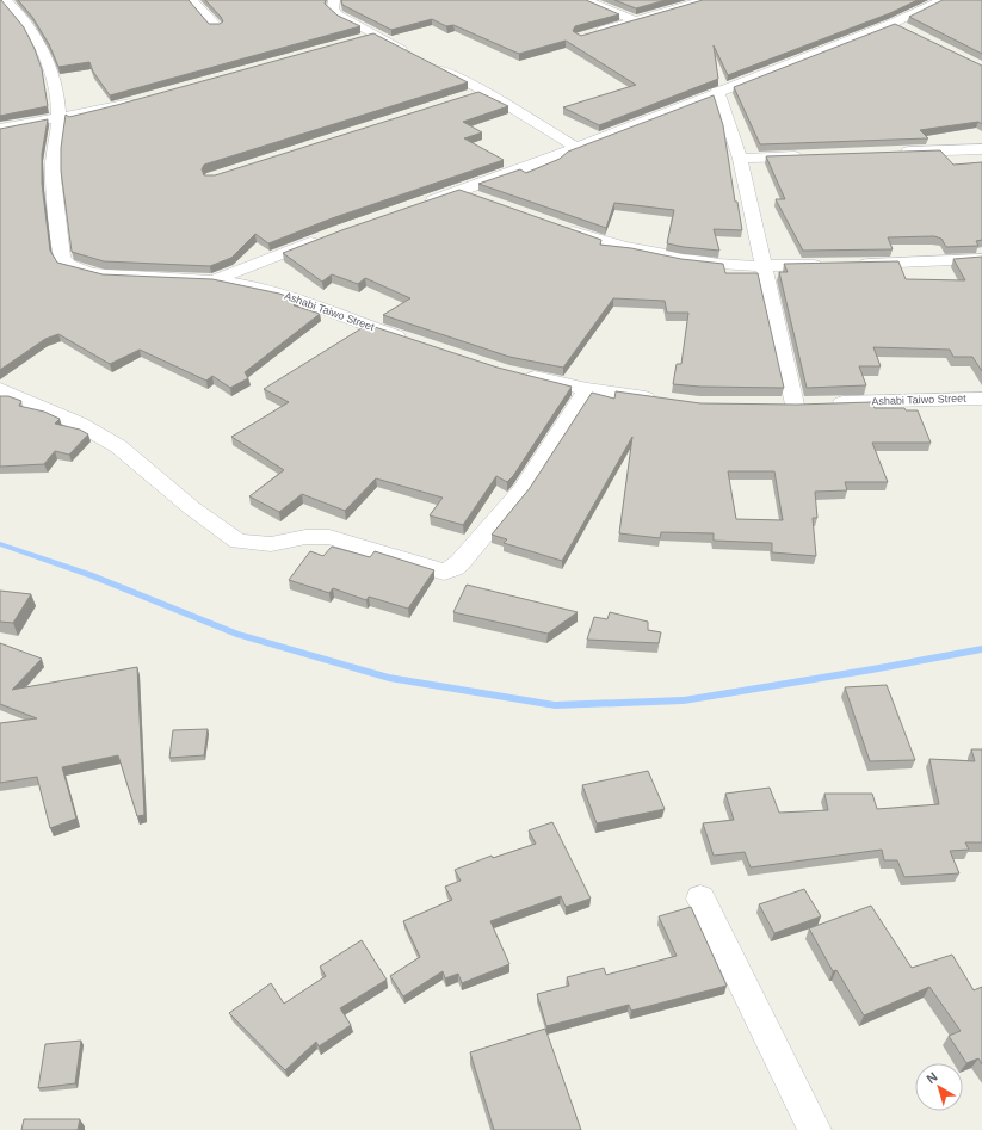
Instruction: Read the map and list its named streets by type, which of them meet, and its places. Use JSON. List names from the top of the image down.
{
  "streets": {
    "street": ["Ashabi Taiwo Street"]
  },
  "north": "top left"
}
